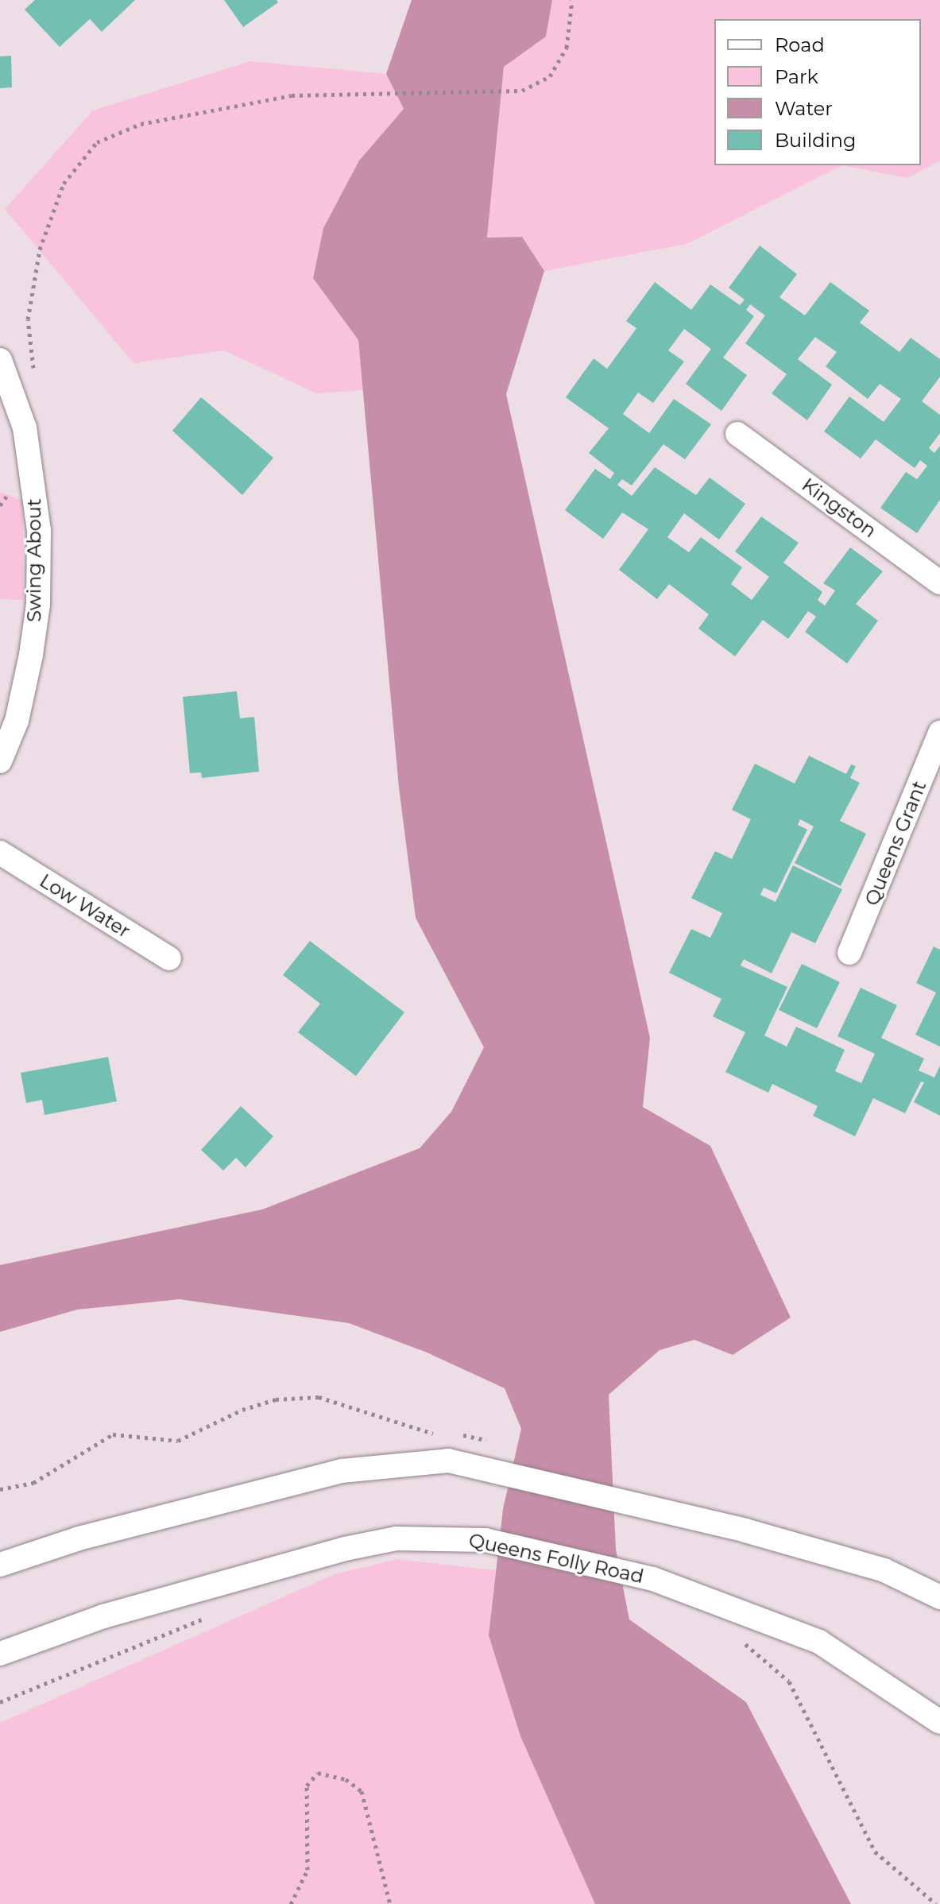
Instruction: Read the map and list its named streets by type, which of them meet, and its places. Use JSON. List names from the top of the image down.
{
  "streets": {
    "street": [
      "Kingston",
      "Swing About",
      "Queens Grant",
      "Low Water",
      "Queens Folly Road"
    ]
  },
  "legend": [
    "Road",
    "Park",
    "Water",
    "Building"
  ]
}
